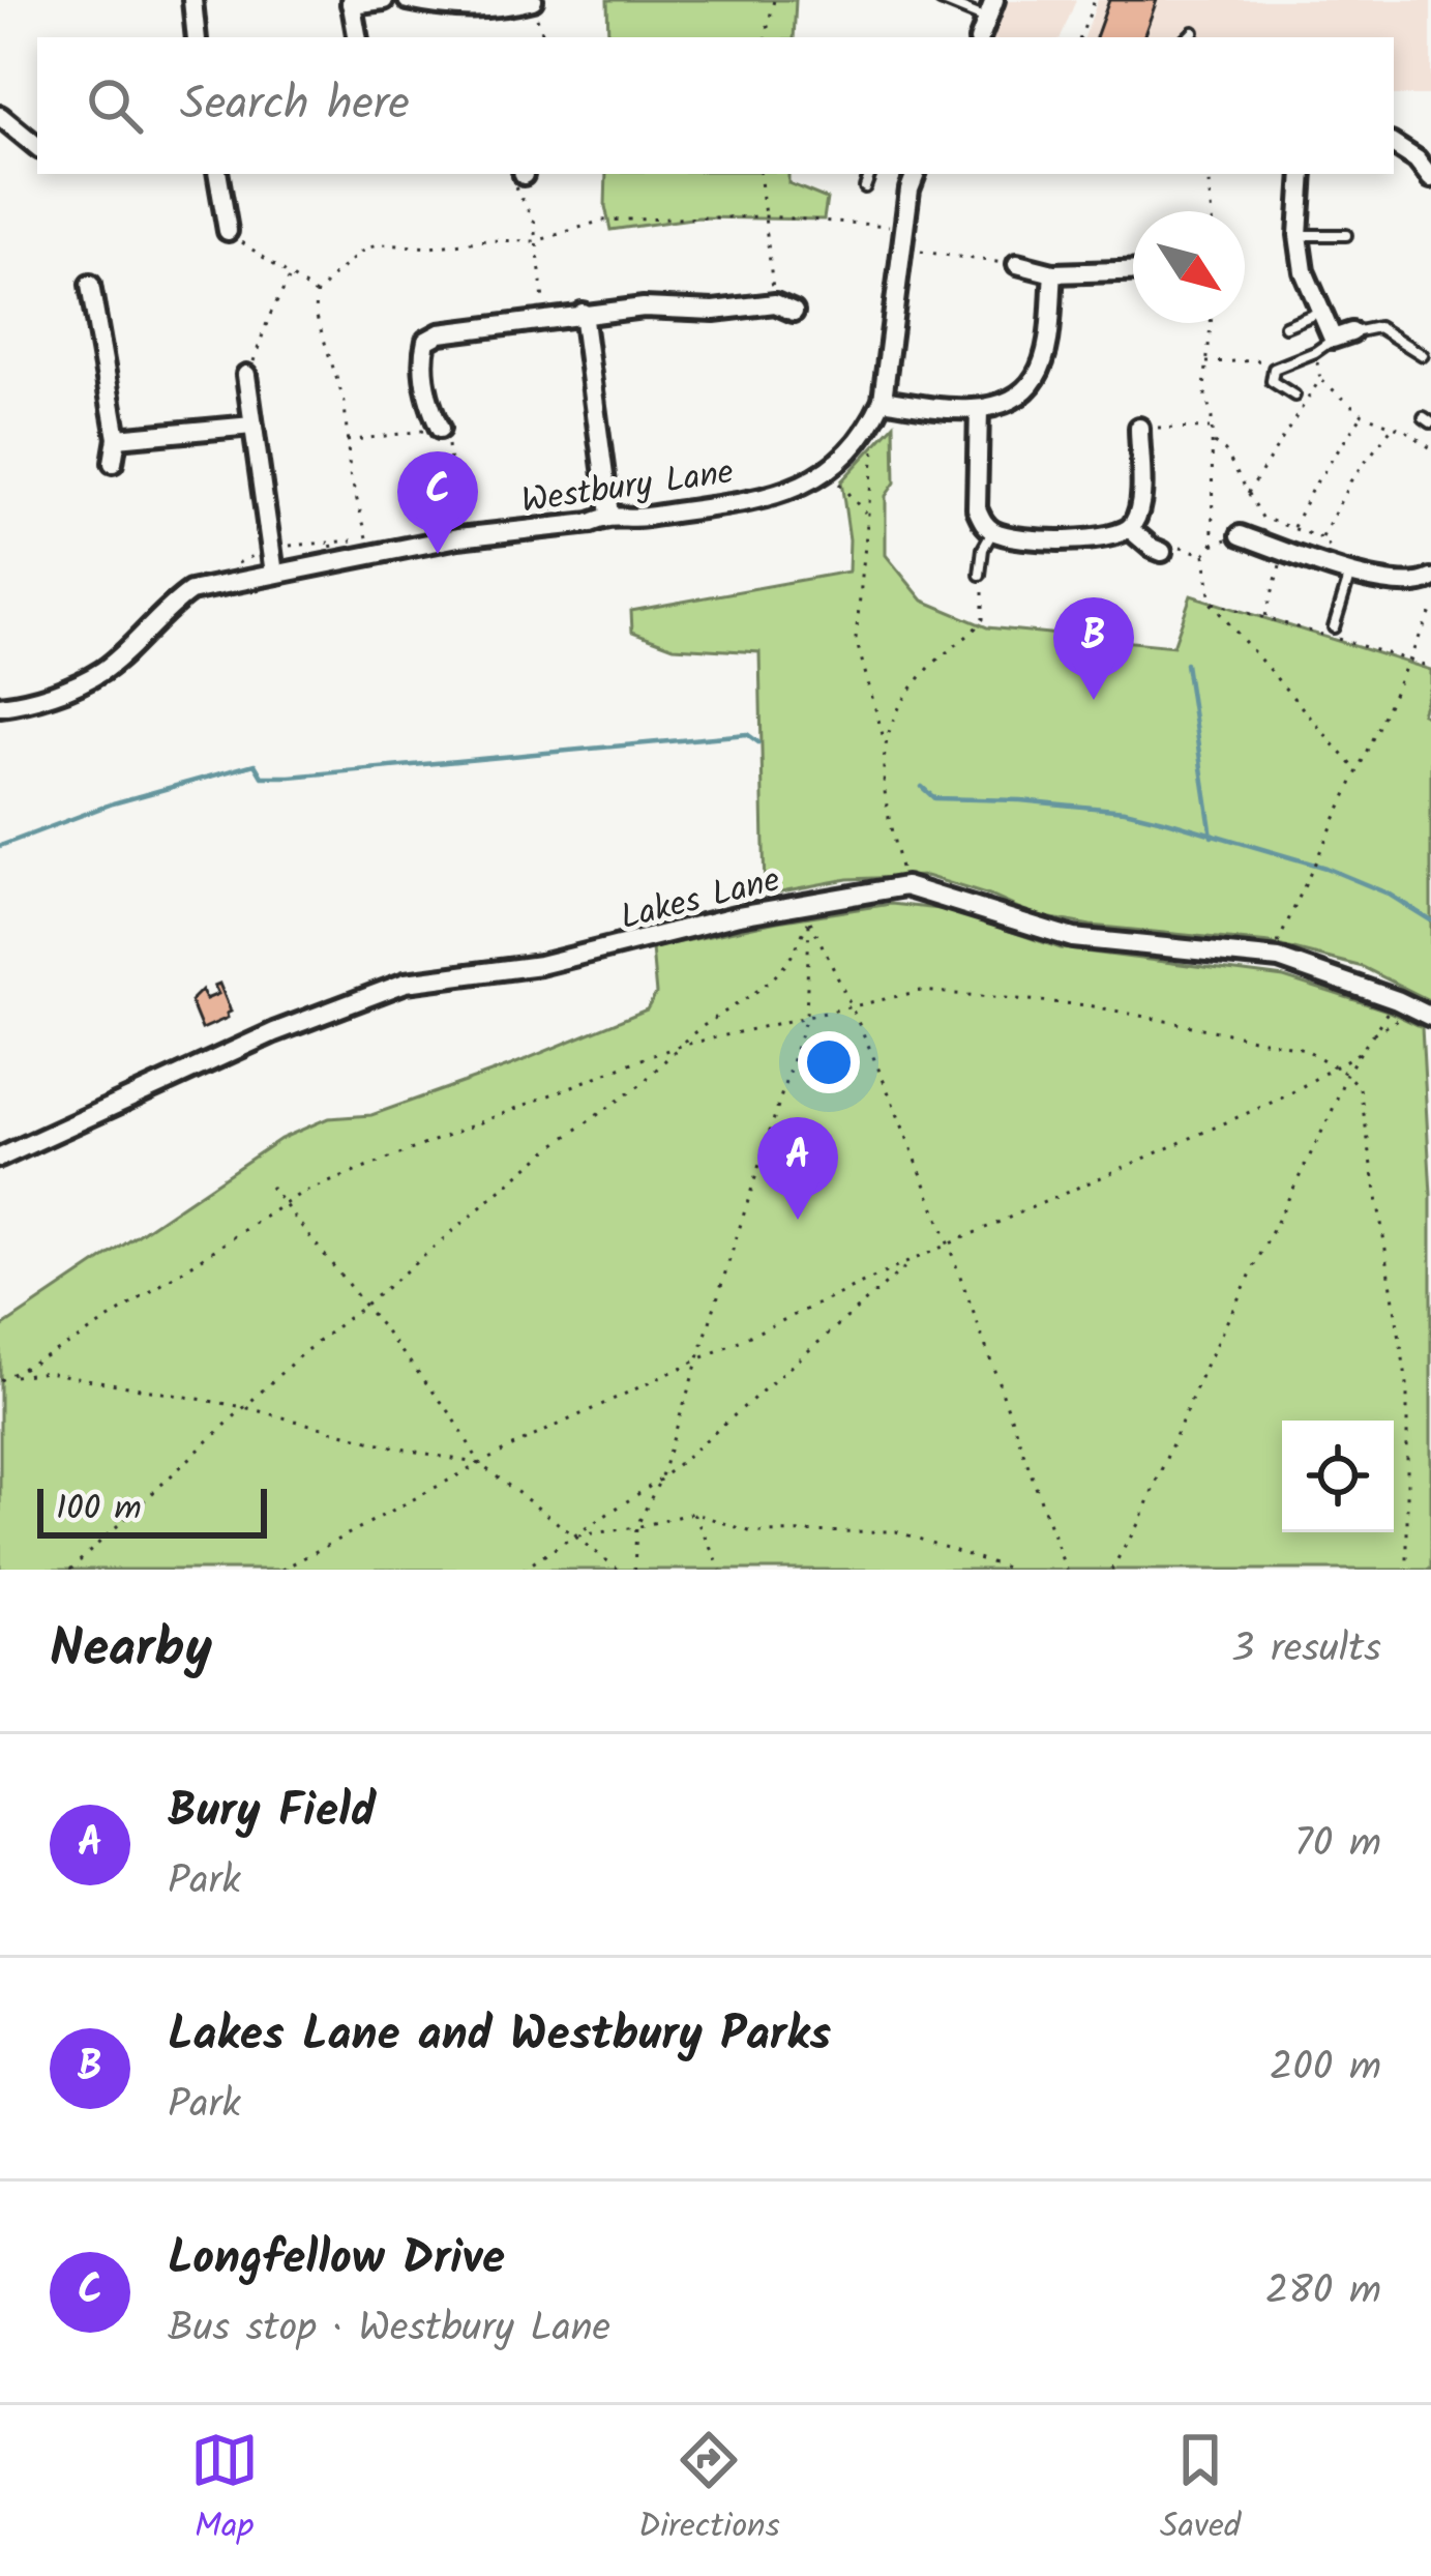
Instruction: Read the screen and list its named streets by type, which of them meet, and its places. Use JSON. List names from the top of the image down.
{
  "streets": {
    "street": ["Westbury Lane", "Lakes Lane"]
  },
  "scale_bar": "100 m",
  "north": "bottom right",
  "page": {
    "search": "Search here",
    "pins": ["C", "B", "A"],
    "scale": "100 m",
    "heading": ["Nearby", "3 results"],
    "list": [
      {
        "mark": "A",
        "name": "Bury Field",
        "note": "Park",
        "value": "70 m"
      },
      {
        "mark": "B",
        "name": "Lakes Lane and Westbury Parks",
        "note": "Park",
        "value": "200 m"
      },
      {
        "mark": "C",
        "name": "Longfellow Drive",
        "note": "Bus stop · Westbury Lane",
        "value": "280 m"
      }
    ],
    "nav": ["Map", "Directions", "Saved"]
  }
}
